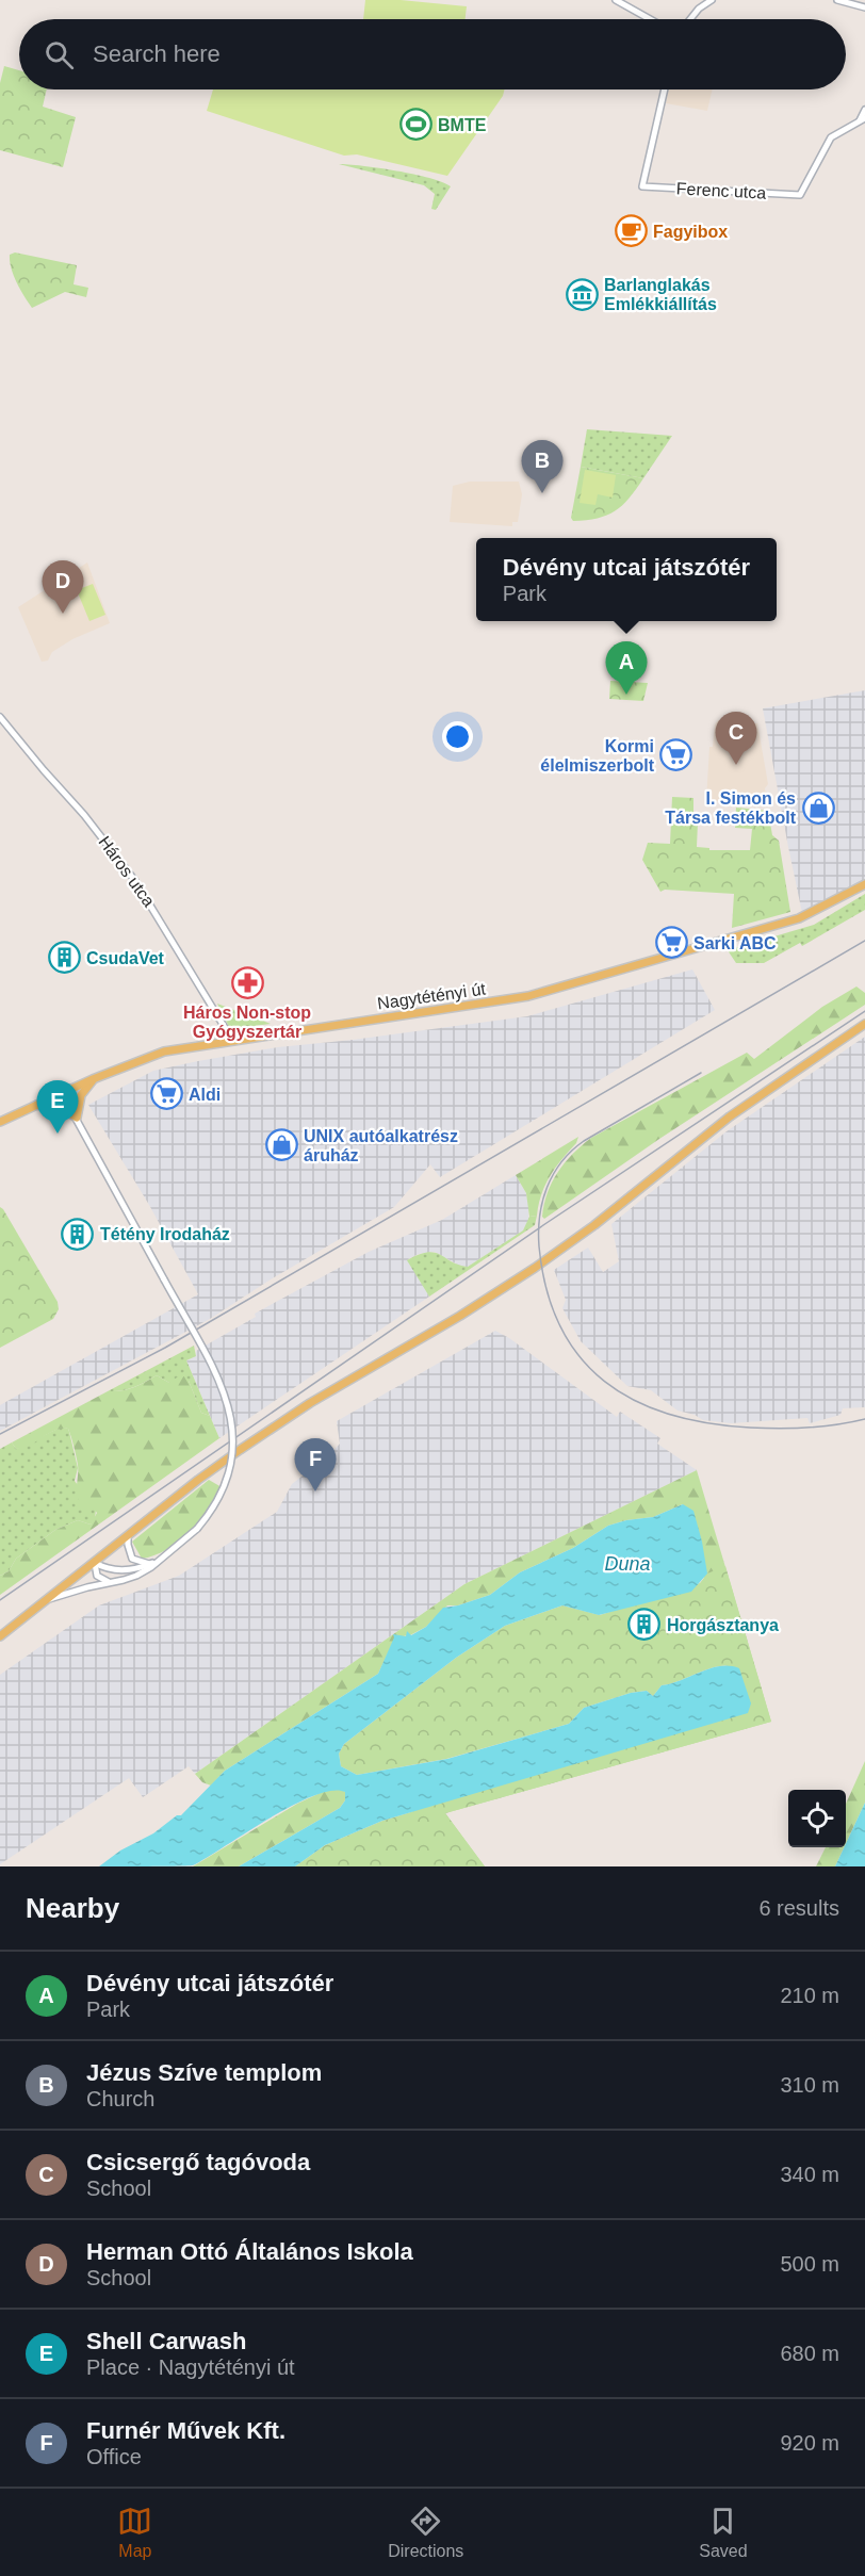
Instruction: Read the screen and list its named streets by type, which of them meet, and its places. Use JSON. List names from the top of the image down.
{
  "streets": {
    "main road": ["Nagytétényi út"],
    "street": ["Ferenc utca", "Háros utca"]
  },
  "crossings": [
    ["Háros utca", "Nagytétényi út"]
  ],
  "water": ["Duna"],
  "places": {
    "sports": ["BMTE"],
    "cafe": ["Fagyibox"],
    "museum": ["Barlanglakás Emlékkiállítás"],
    "supermarket": ["Kormi élelmiszerbolt", "Sarki ABC", "Aldi"],
    "shop": ["I. Simon és Társa festékbolt", "UNIX autóalkatrész áruház"],
    "building": ["CsudaVet", "Tétény Irodaház", "Horgásztanya"],
    "pharmacy": ["Háros Non-stop Gyógyszertár"]
  },
  "page": {
    "search": "Search here",
    "pins": [
      "B",
      "D",
      "A",
      "C",
      "E",
      "F"
    ],
    "popup": ["Dévény utcai játszótér", "Park"],
    "heading": ["Nearby", "6 results"],
    "list": [
      {
        "mark": "A",
        "name": "Dévény utcai játszótér",
        "note": "Park",
        "value": "210 m"
      },
      {
        "mark": "B",
        "name": "Jézus Szíve templom",
        "note": "Church",
        "value": "310 m"
      },
      {
        "mark": "C",
        "name": "Csicsergő tagóvoda",
        "note": "School",
        "value": "340 m"
      },
      {
        "mark": "D",
        "name": "Herman Ottó Általános Iskola",
        "note": "School",
        "value": "500 m"
      },
      {
        "mark": "E",
        "name": "Shell Carwash",
        "note": "Place · Nagytétényi út",
        "value": "680 m"
      },
      {
        "mark": "F",
        "name": "Furnér Művek Kft.",
        "note": "Office",
        "value": "920 m"
      }
    ],
    "nav": ["Map", "Directions", "Saved"]
  }
}
